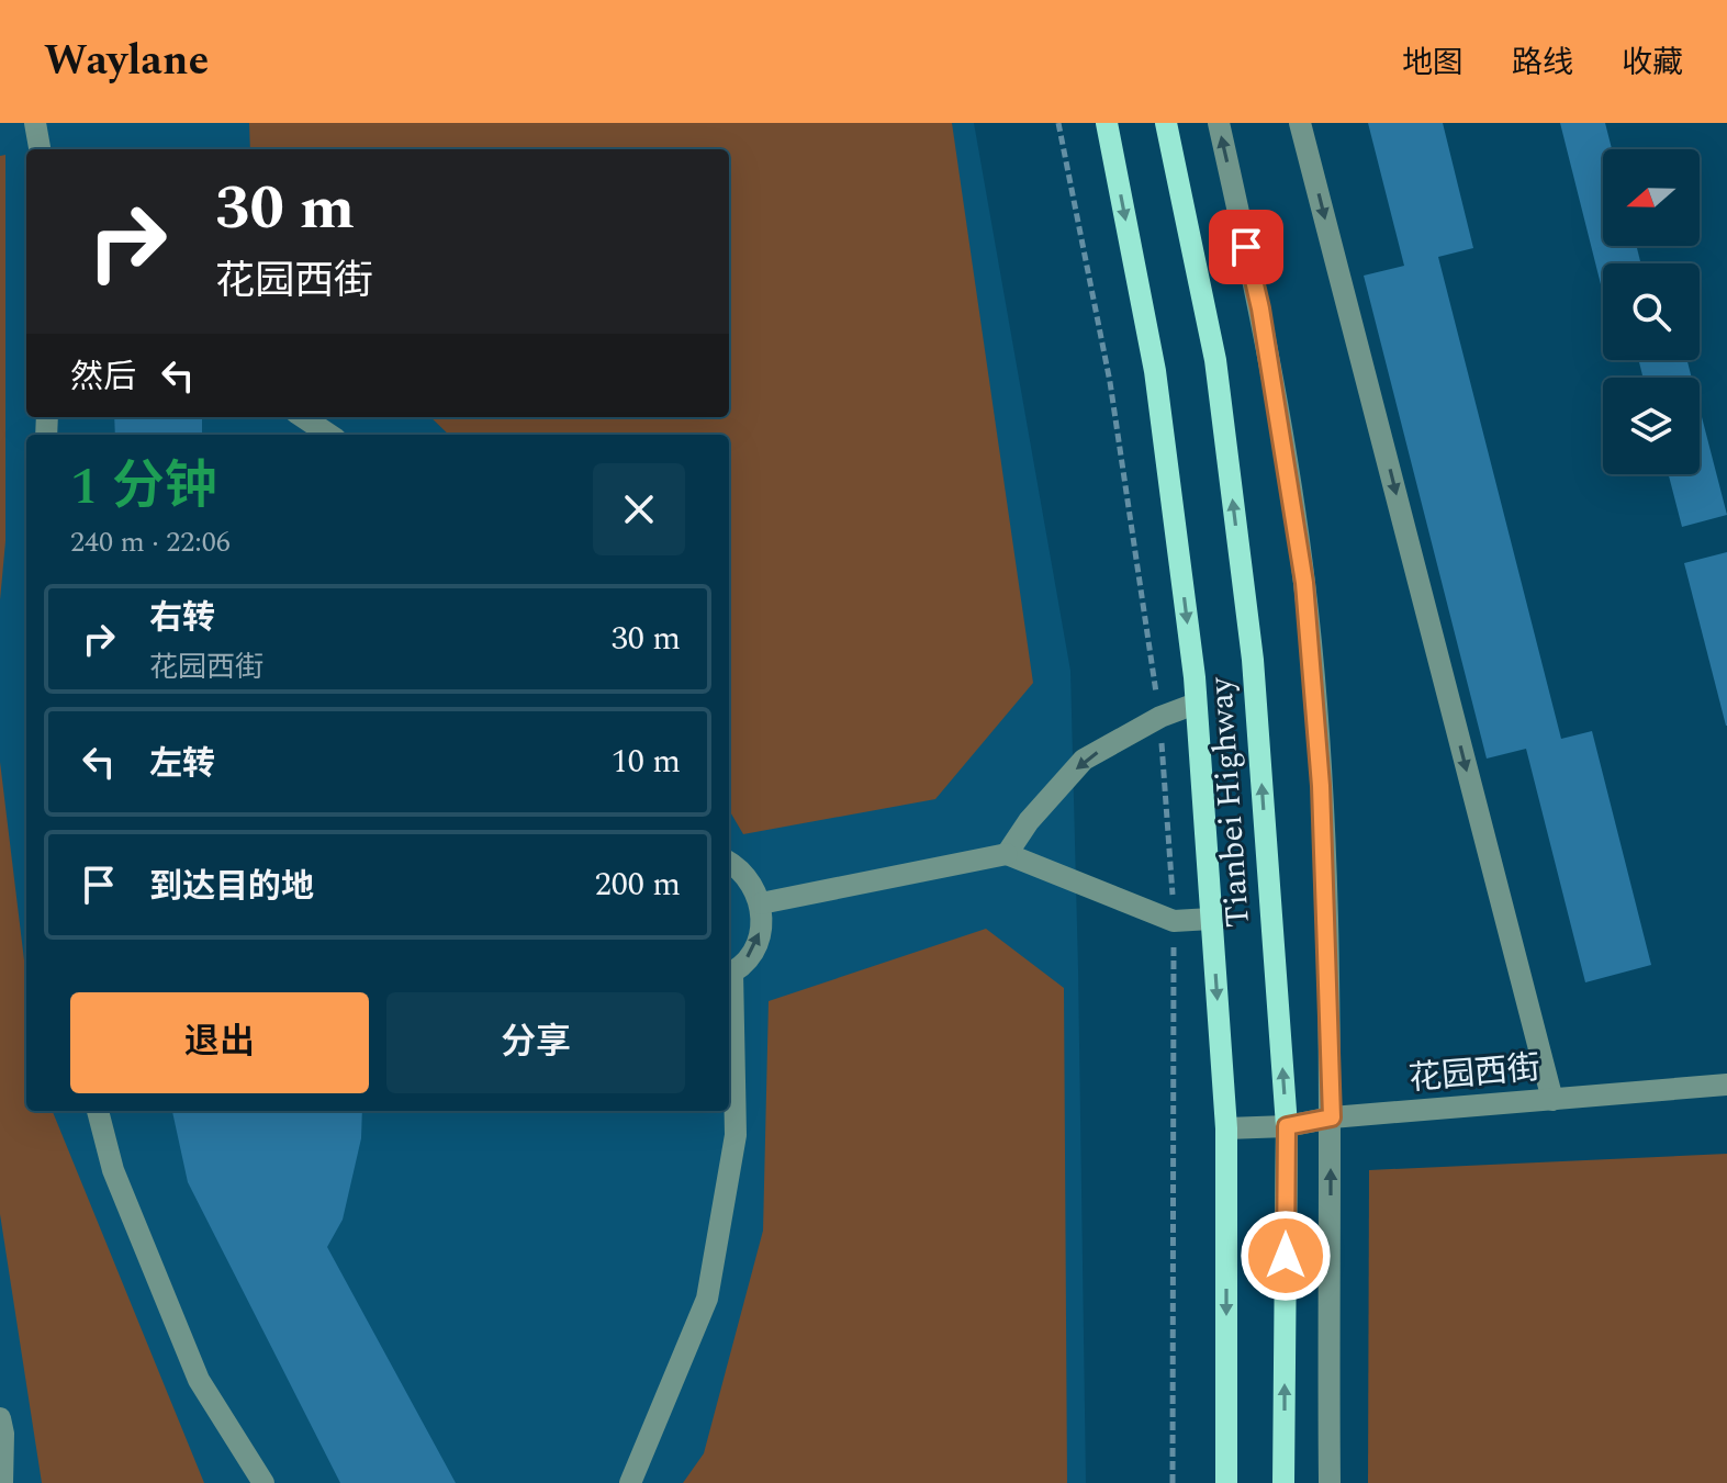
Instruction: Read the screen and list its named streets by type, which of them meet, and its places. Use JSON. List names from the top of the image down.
{
  "streets": {
    "main road": ["Tianbei Highway"],
    "street": ["花园西街"]
  },
  "crossings": [
    ["Tianbei Highway", "花园西街"]
  ],
  "north": "left",
  "page": {
    "header": "Waylane",
    "nav": ["地图", "路线", "收藏"],
    "turn": ["30 m", "花园西街"],
    "then": "然后",
    "heading": ["1 分钟", "240 m · 22:06"],
    "list": [
      {
        "name": "右转",
        "note": "花园西街",
        "value": "30 m"
      },
      {
        "name": "左转",
        "value": "10 m"
      },
      {
        "name": "到达目的地",
        "value": "200 m"
      }
    ],
    "buttons": ["退出", "分享"]
  }
}
